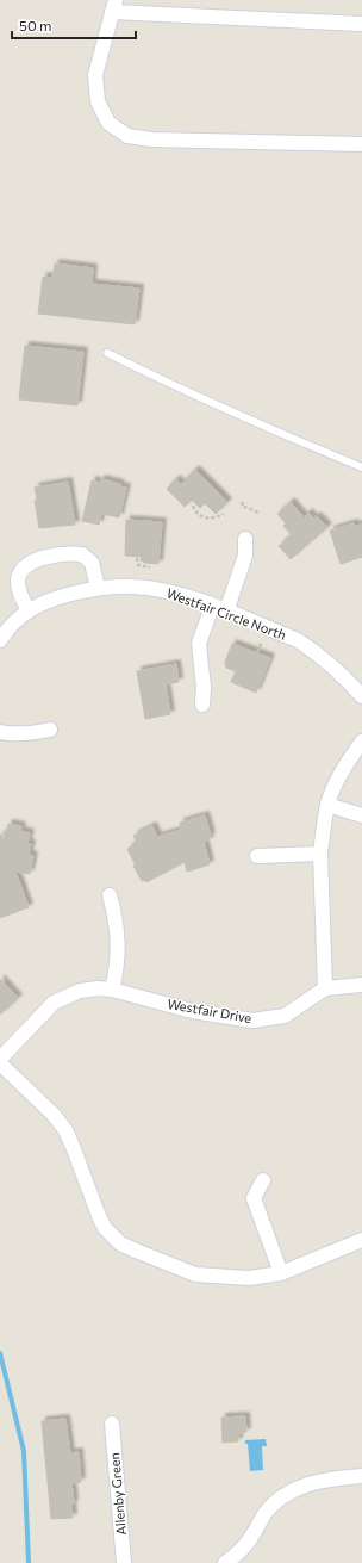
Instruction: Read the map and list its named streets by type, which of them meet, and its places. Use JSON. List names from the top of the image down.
{
  "streets": {
    "street": ["Westfair Circle North", "Westfair Drive", "Allenby Green"]
  },
  "scale_bar": "50 m"
}
